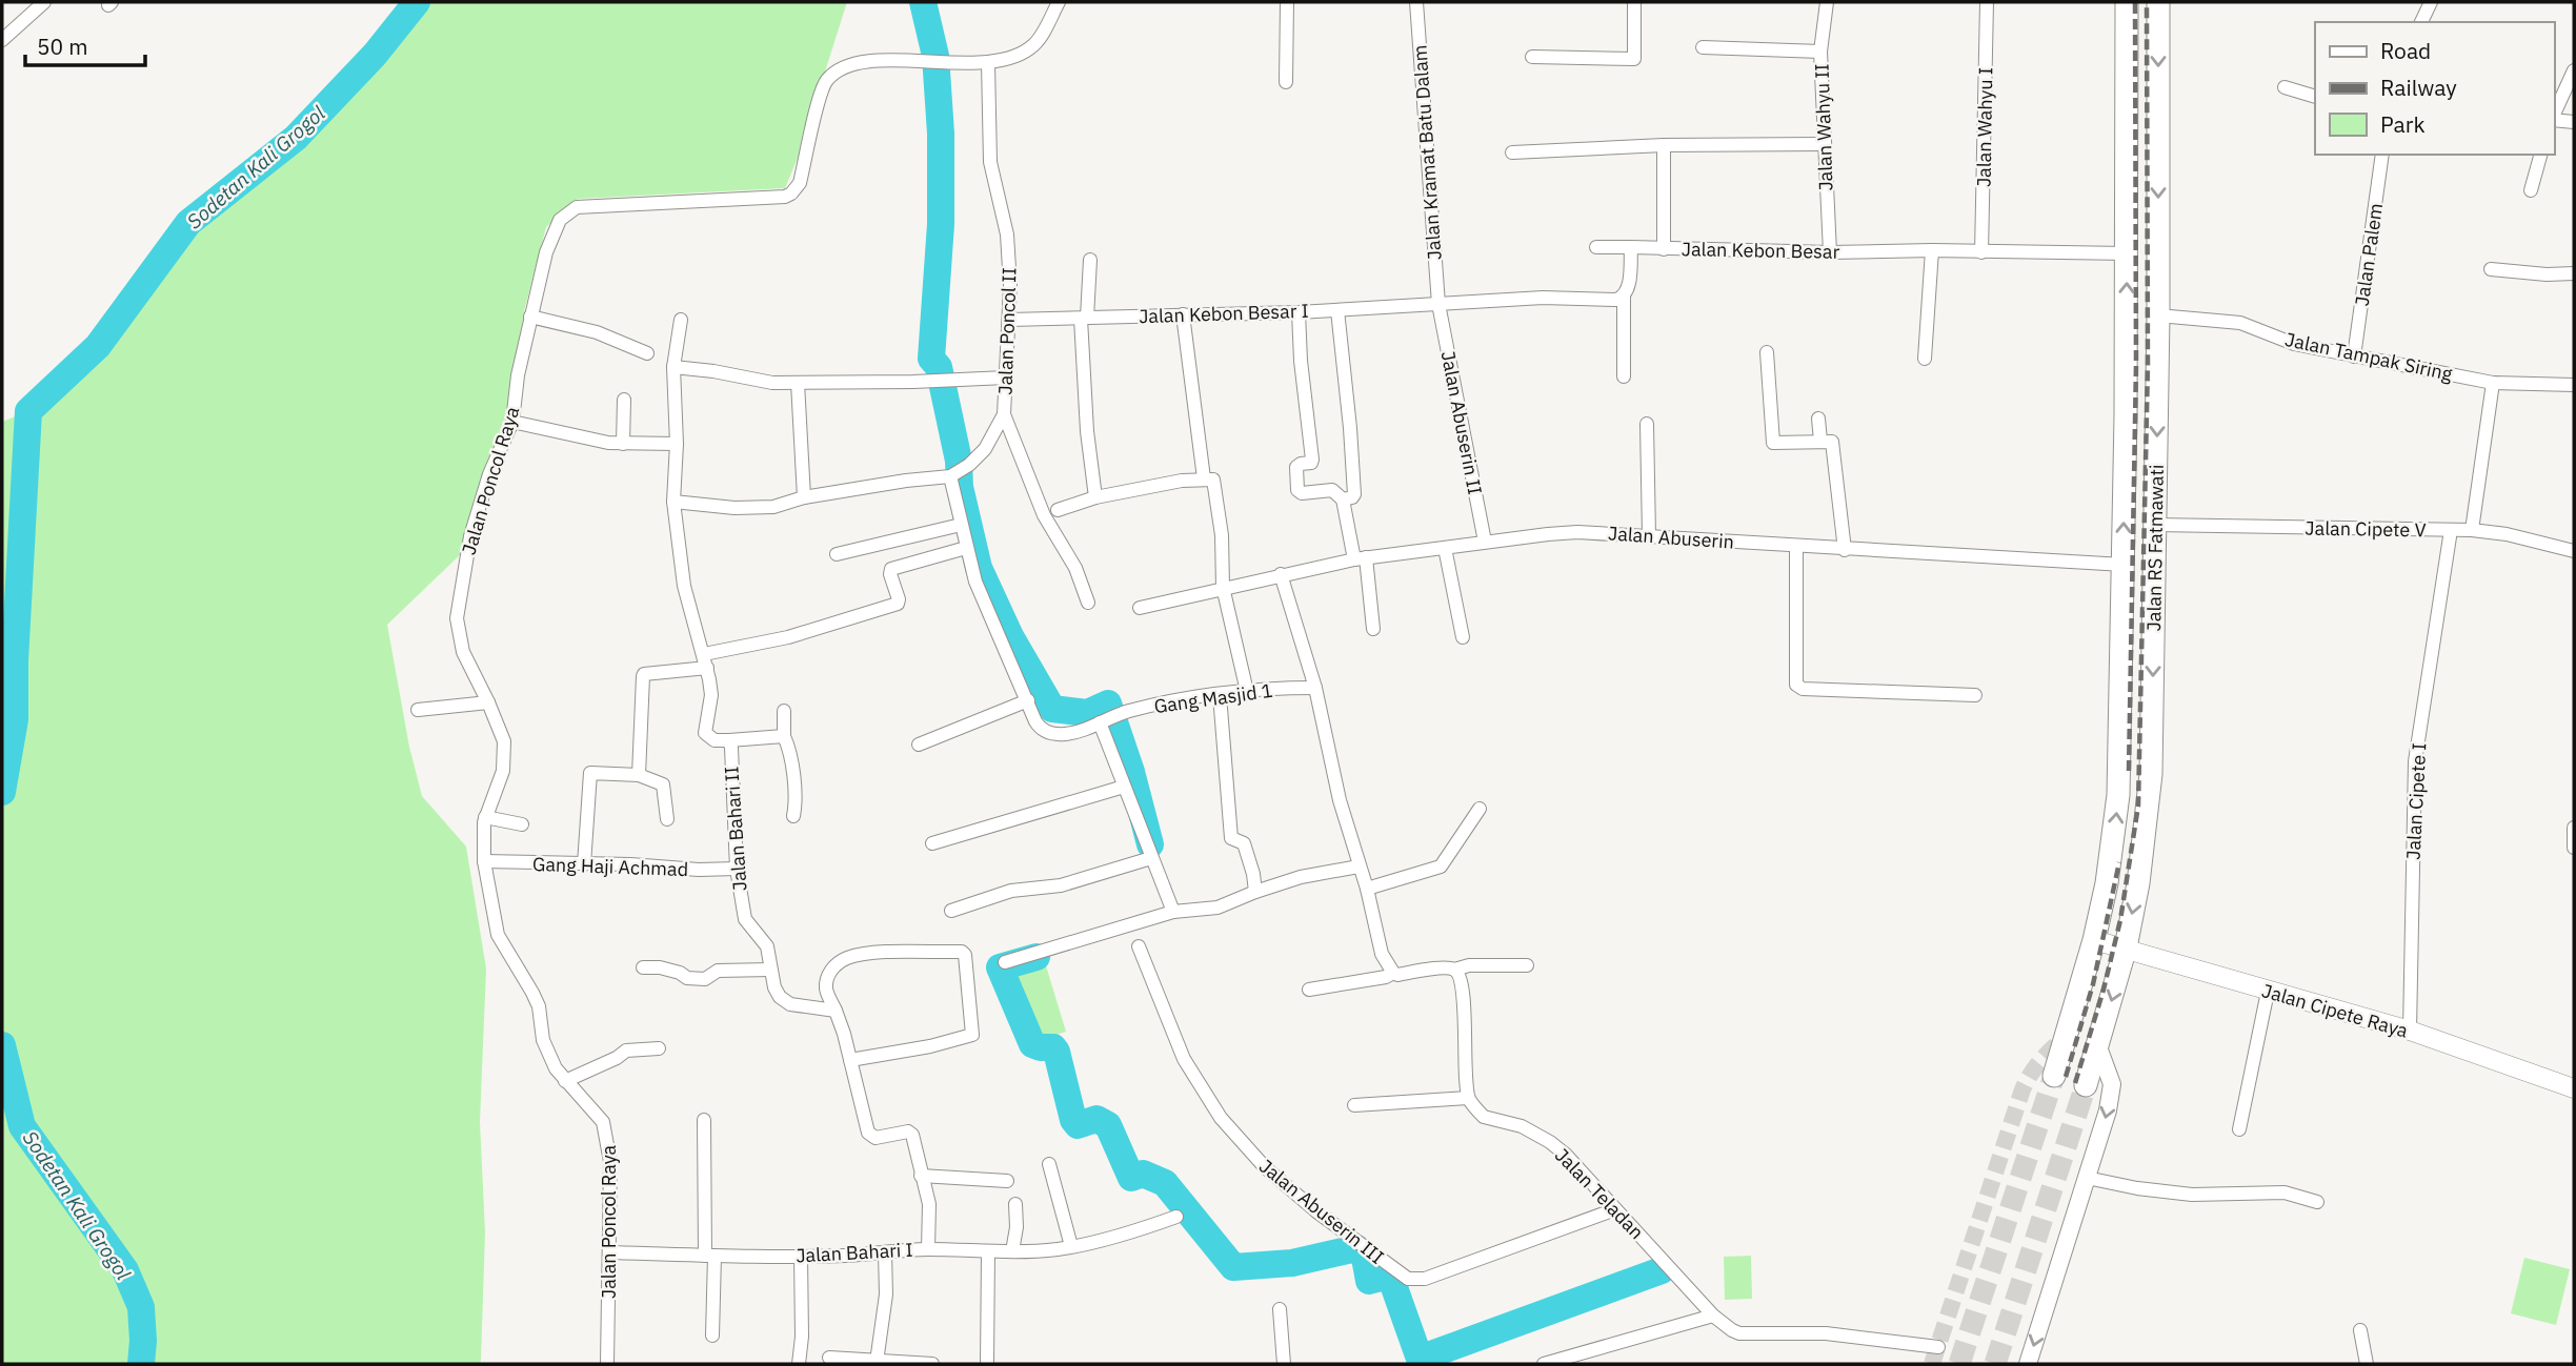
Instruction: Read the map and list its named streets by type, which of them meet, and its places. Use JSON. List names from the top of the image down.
{
  "streets": {
    "main road": ["Jalan RS Fatmawati", "Jalan Cipete Raya"],
    "street": [
      "Jalan Wahyu II",
      "Jalan Wahyu I",
      "Jalan Kramat Batu Dalam",
      "Jalan Kebon Besar",
      "Jalan Palem",
      "Jalan Kebon Besar I",
      "Jalan Poncol II",
      "Jalan Tampak Siring",
      "Jalan Abuserin II",
      "Jalan Poncol Raya",
      "Jalan Cipete V",
      "Jalan Abuserin",
      "Gang Masjid 1",
      "Jalan Cipete I",
      "Jalan Bahari II",
      "Gang Haji Achmad",
      "Jalan Teladan",
      "Jalan Abuserin III",
      "Jalan Bahari I"
    ]
  },
  "crossings": [
    ["Jalan Wahyu II", "Jalan Kebon Besar"],
    ["Jalan Wahyu I", "Jalan Kebon Besar"],
    ["Jalan Kramat Batu Dalam", "Jalan Kebon Besar I"],
    ["Jalan Kramat Batu Dalam", "Jalan Abuserin II"],
    ["Jalan Kebon Besar", "Jalan RS Fatmawati"],
    ["Jalan Palem", "Jalan Tampak Siring"],
    ["Jalan Kebon Besar I", "Jalan Poncol II"],
    ["Jalan Kebon Besar I", "Jalan Abuserin II"],
    ["Jalan Poncol II", "Jalan Poncol Raya"],
    ["Jalan Poncol II", "Gang Masjid 1"],
    ["Jalan Tampak Siring", "Jalan RS Fatmawati"],
    ["Jalan Abuserin II", "Jalan Abuserin"],
    ["Jalan Poncol Raya", "Gang Haji Achmad"],
    ["Jalan Poncol Raya", "Jalan Bahari I"],
    ["Jalan Cipete V", "Jalan RS Fatmawati"],
    ["Jalan Cipete V", "Jalan Cipete I"],
    ["Jalan Abuserin", "Jalan RS Fatmawati"],
    ["Jalan RS Fatmawati", "Jalan Cipete Raya"],
    ["Jalan Cipete I", "Jalan Cipete Raya"],
    ["Jalan Bahari II", "Gang Haji Achmad"],
    ["Jalan Teladan", "Jalan Abuserin III"]
  ],
  "water": ["Sodetan Kali Grogol"],
  "legend": ["Road", "Railway", "Park"],
  "scale_bar": "50 m"
}
